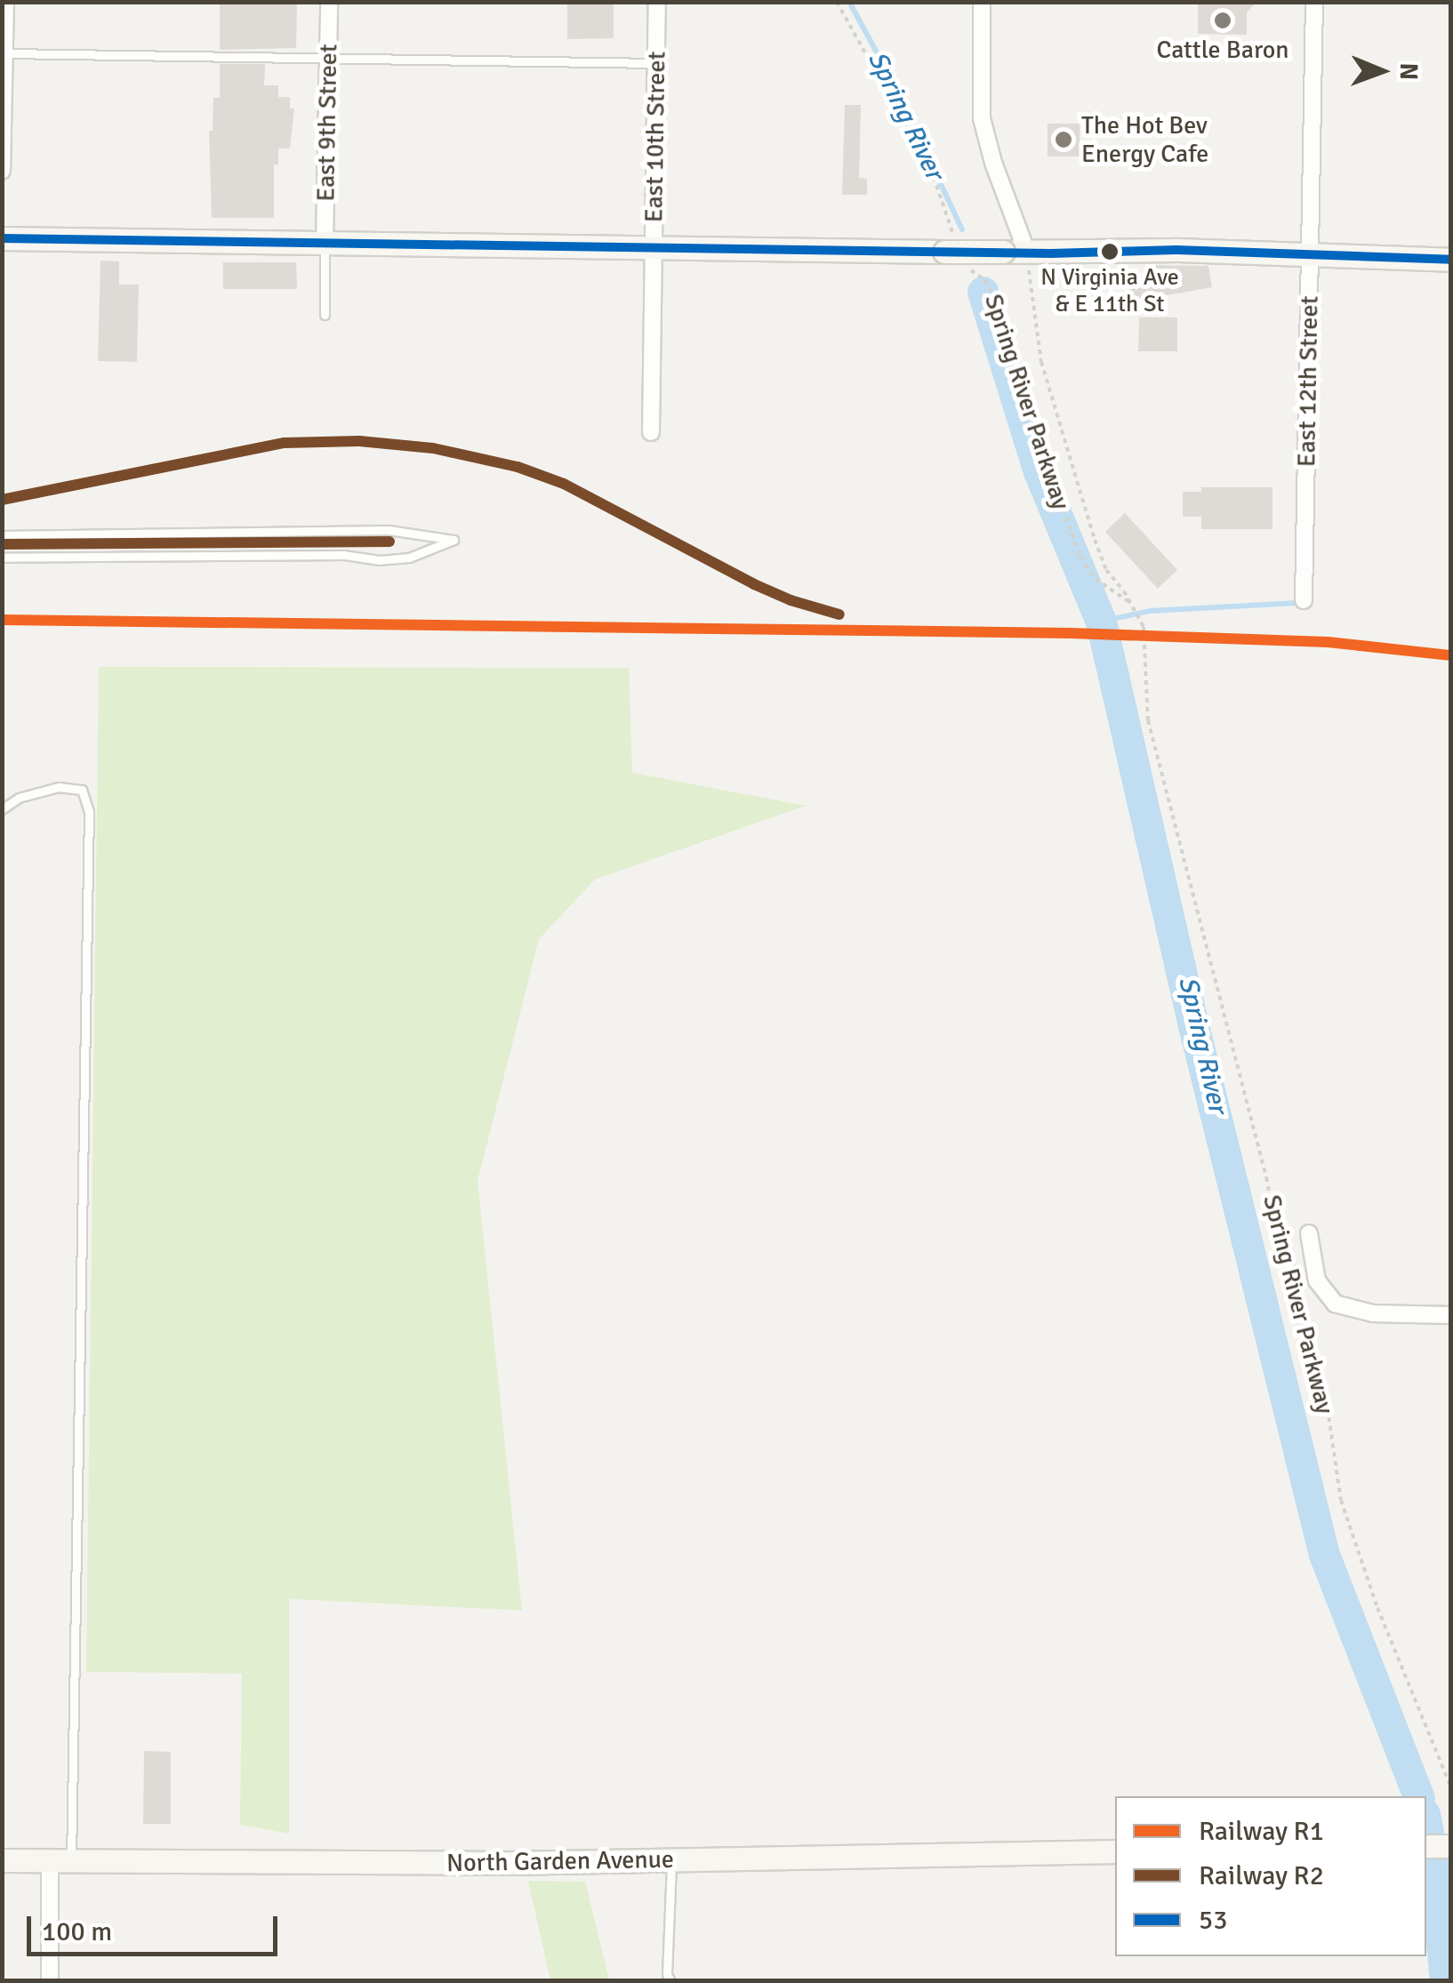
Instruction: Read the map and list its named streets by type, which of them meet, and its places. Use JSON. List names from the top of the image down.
{
  "streets": {
    "street": [
      "East 9th Street",
      "East 10th Street",
      "East 12th Street",
      "North Garden Avenue"
    ],
    "path": ["Spring River Parkway"]
  },
  "water": ["Spring River"],
  "places": ["Cattle Baron", "The Hot Bev Energy Cafe", "N Virginia Ave & E 11th St"],
  "lines": ["transit line 53", "rail line R2", "rail line R1"],
  "legend": ["Railway R1", "Railway R2", "53"],
  "scale_bar": "100 m",
  "north": "right"
}
